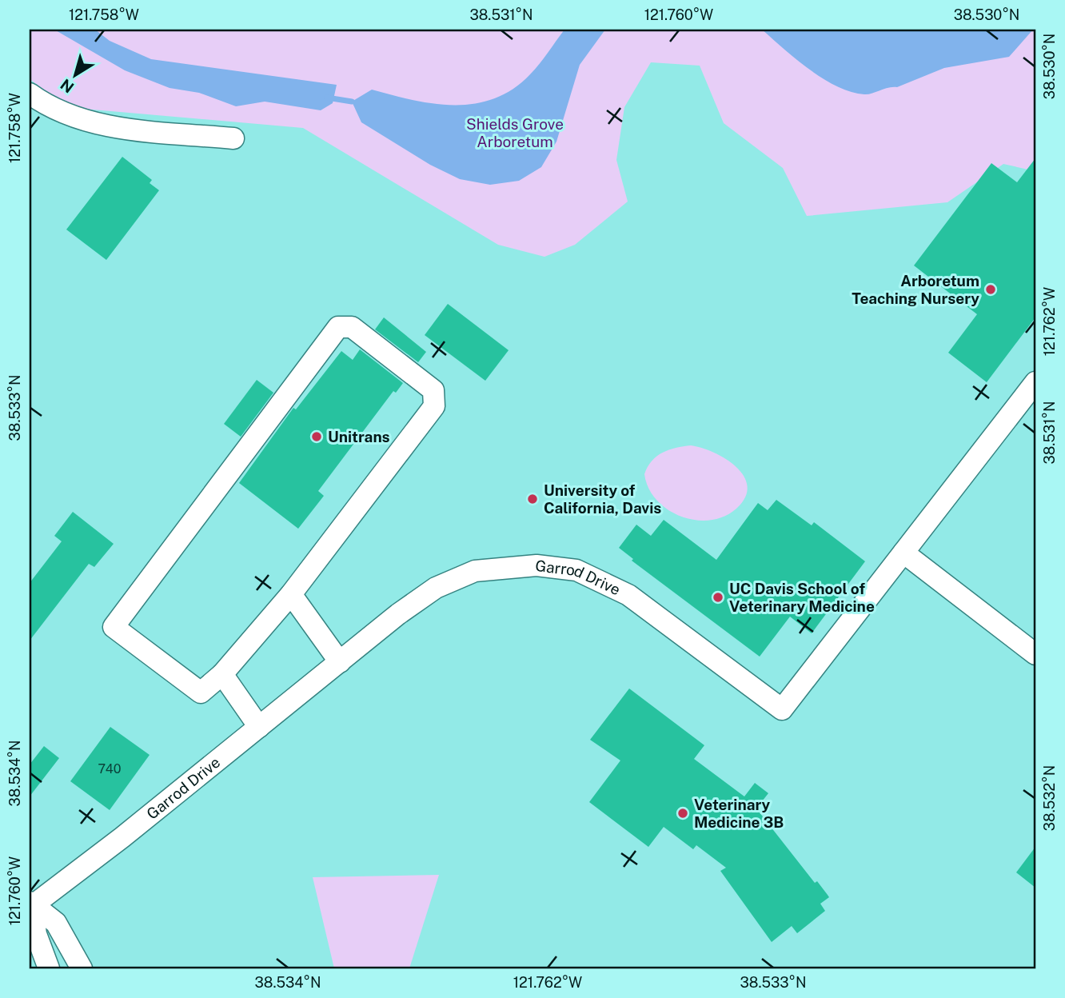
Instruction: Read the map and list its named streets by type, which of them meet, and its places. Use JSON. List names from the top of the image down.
{
  "streets": {
    "street": ["Garrod Drive"]
  },
  "parks": ["Shields Grove Arboretum"],
  "places": [
    "Arboretum Teaching Nursery",
    "Unitrans",
    "University of California, Davis",
    "UC Davis School of Veterinary Medicine",
    "Veterinary Medicine 3B"
  ],
  "house_numbers": ["740"],
  "north": "bottom left",
  "coordinates": [
    "121.758°W",
    "38.531°N",
    "121.760°W",
    "38.530°N",
    "121.762°W",
    "38.533°N",
    "38.534°N",
    "38.532°N"
  ]
}
